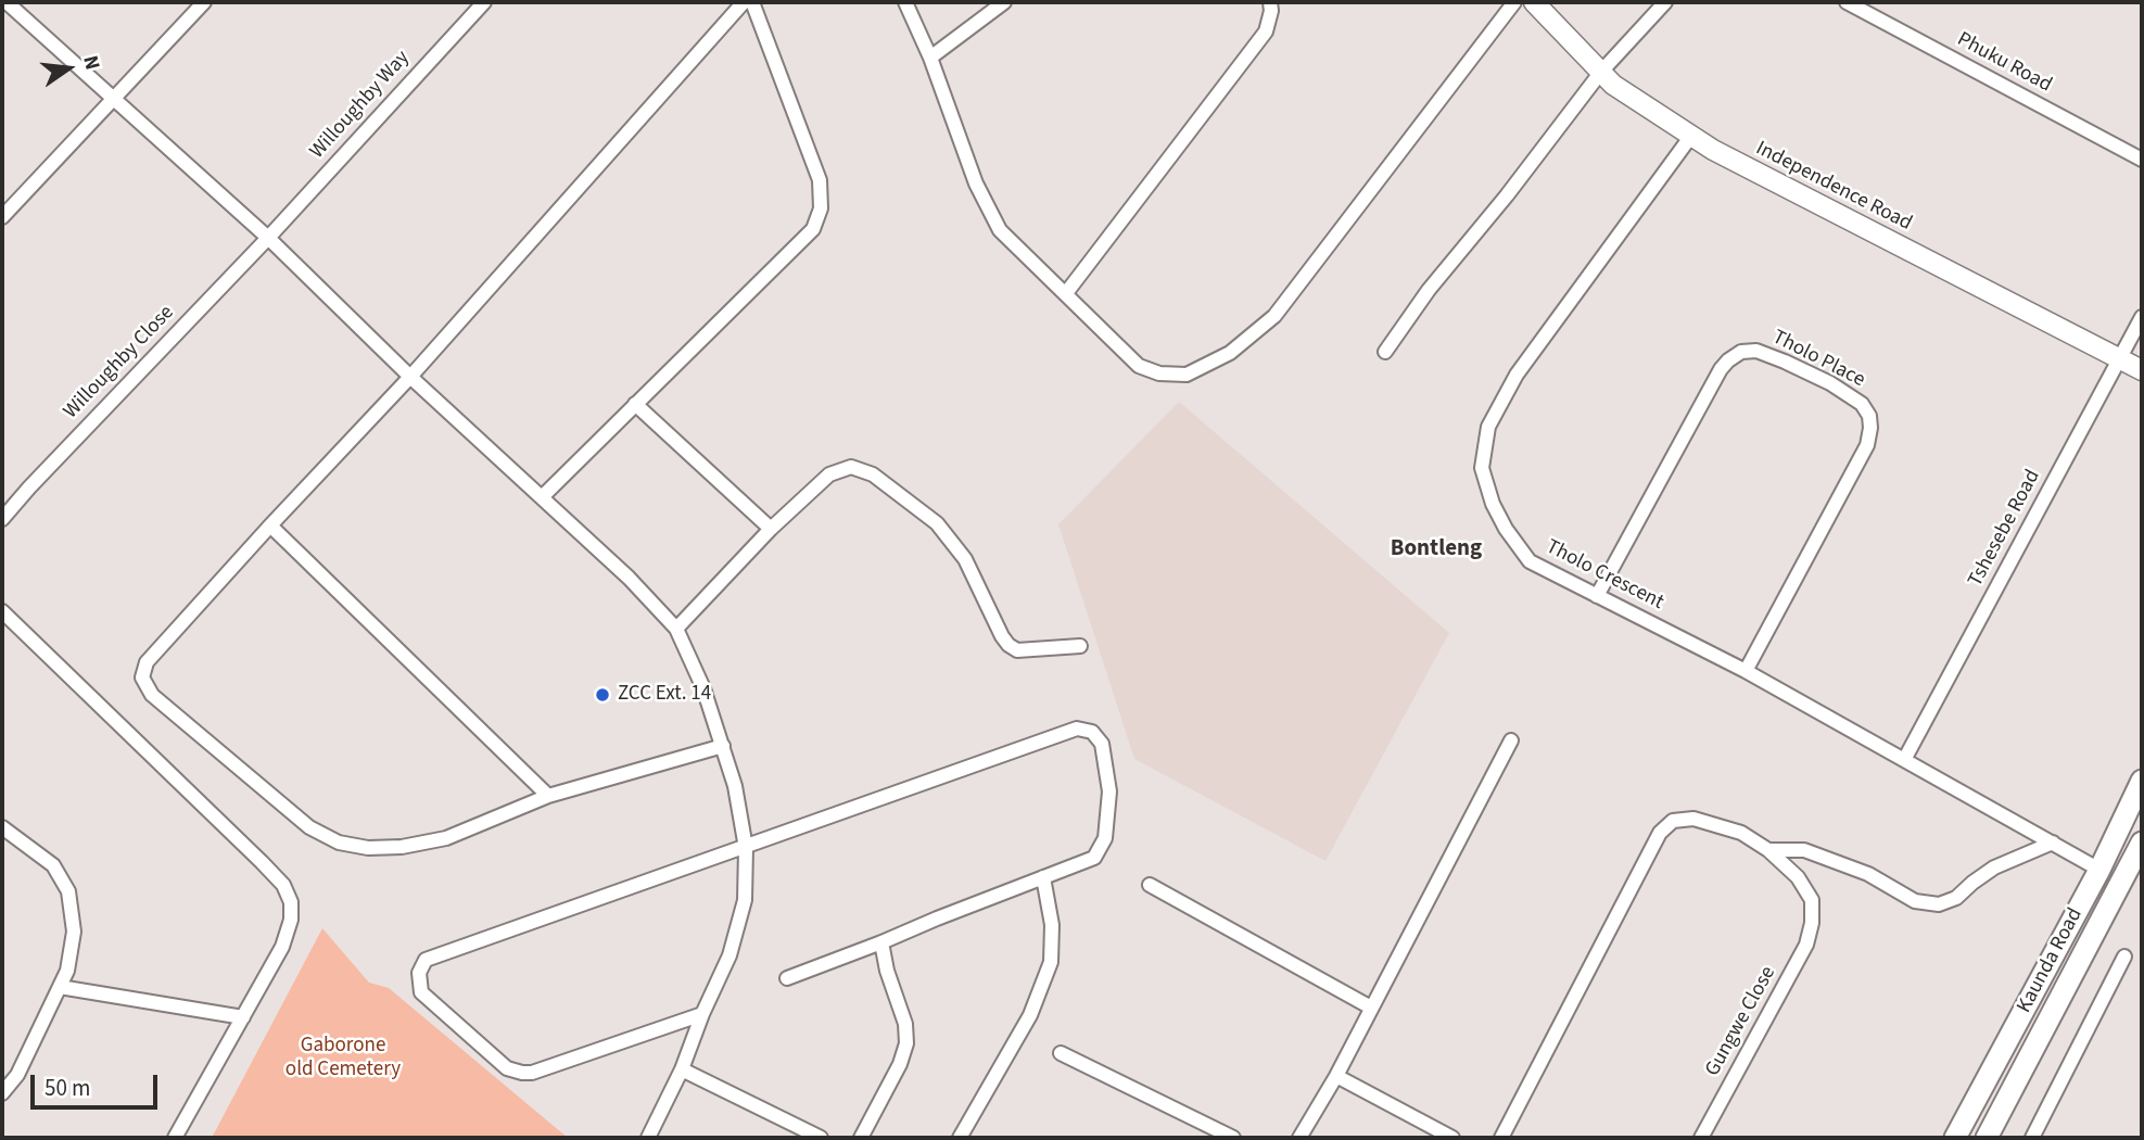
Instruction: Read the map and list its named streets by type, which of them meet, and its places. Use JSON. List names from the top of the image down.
{
  "streets": {
    "main road": ["Kaunda Road"],
    "street": [
      "Phuku Road",
      "Willoughby Way",
      "Independence Road",
      "Tholo Place",
      "Willoughby Close",
      "Tshesebe Road",
      "Tholo Crescent",
      "Gungwe Close"
    ]
  },
  "crossings": [
    ["Willoughby Way", "Willoughby Close"],
    ["Independence Road", "Tshesebe Road"],
    ["Independence Road", "Tholo Crescent"],
    ["Tholo Place", "Tholo Crescent"],
    ["Tshesebe Road", "Tholo Crescent"],
    ["Tholo Crescent", "Kaunda Road"]
  ],
  "districts": ["Bontleng"],
  "parks": ["Gaborone old Cemetery"],
  "places": ["ZCC Ext. 14"],
  "scale_bar": "50 m",
  "north": "right"
}
